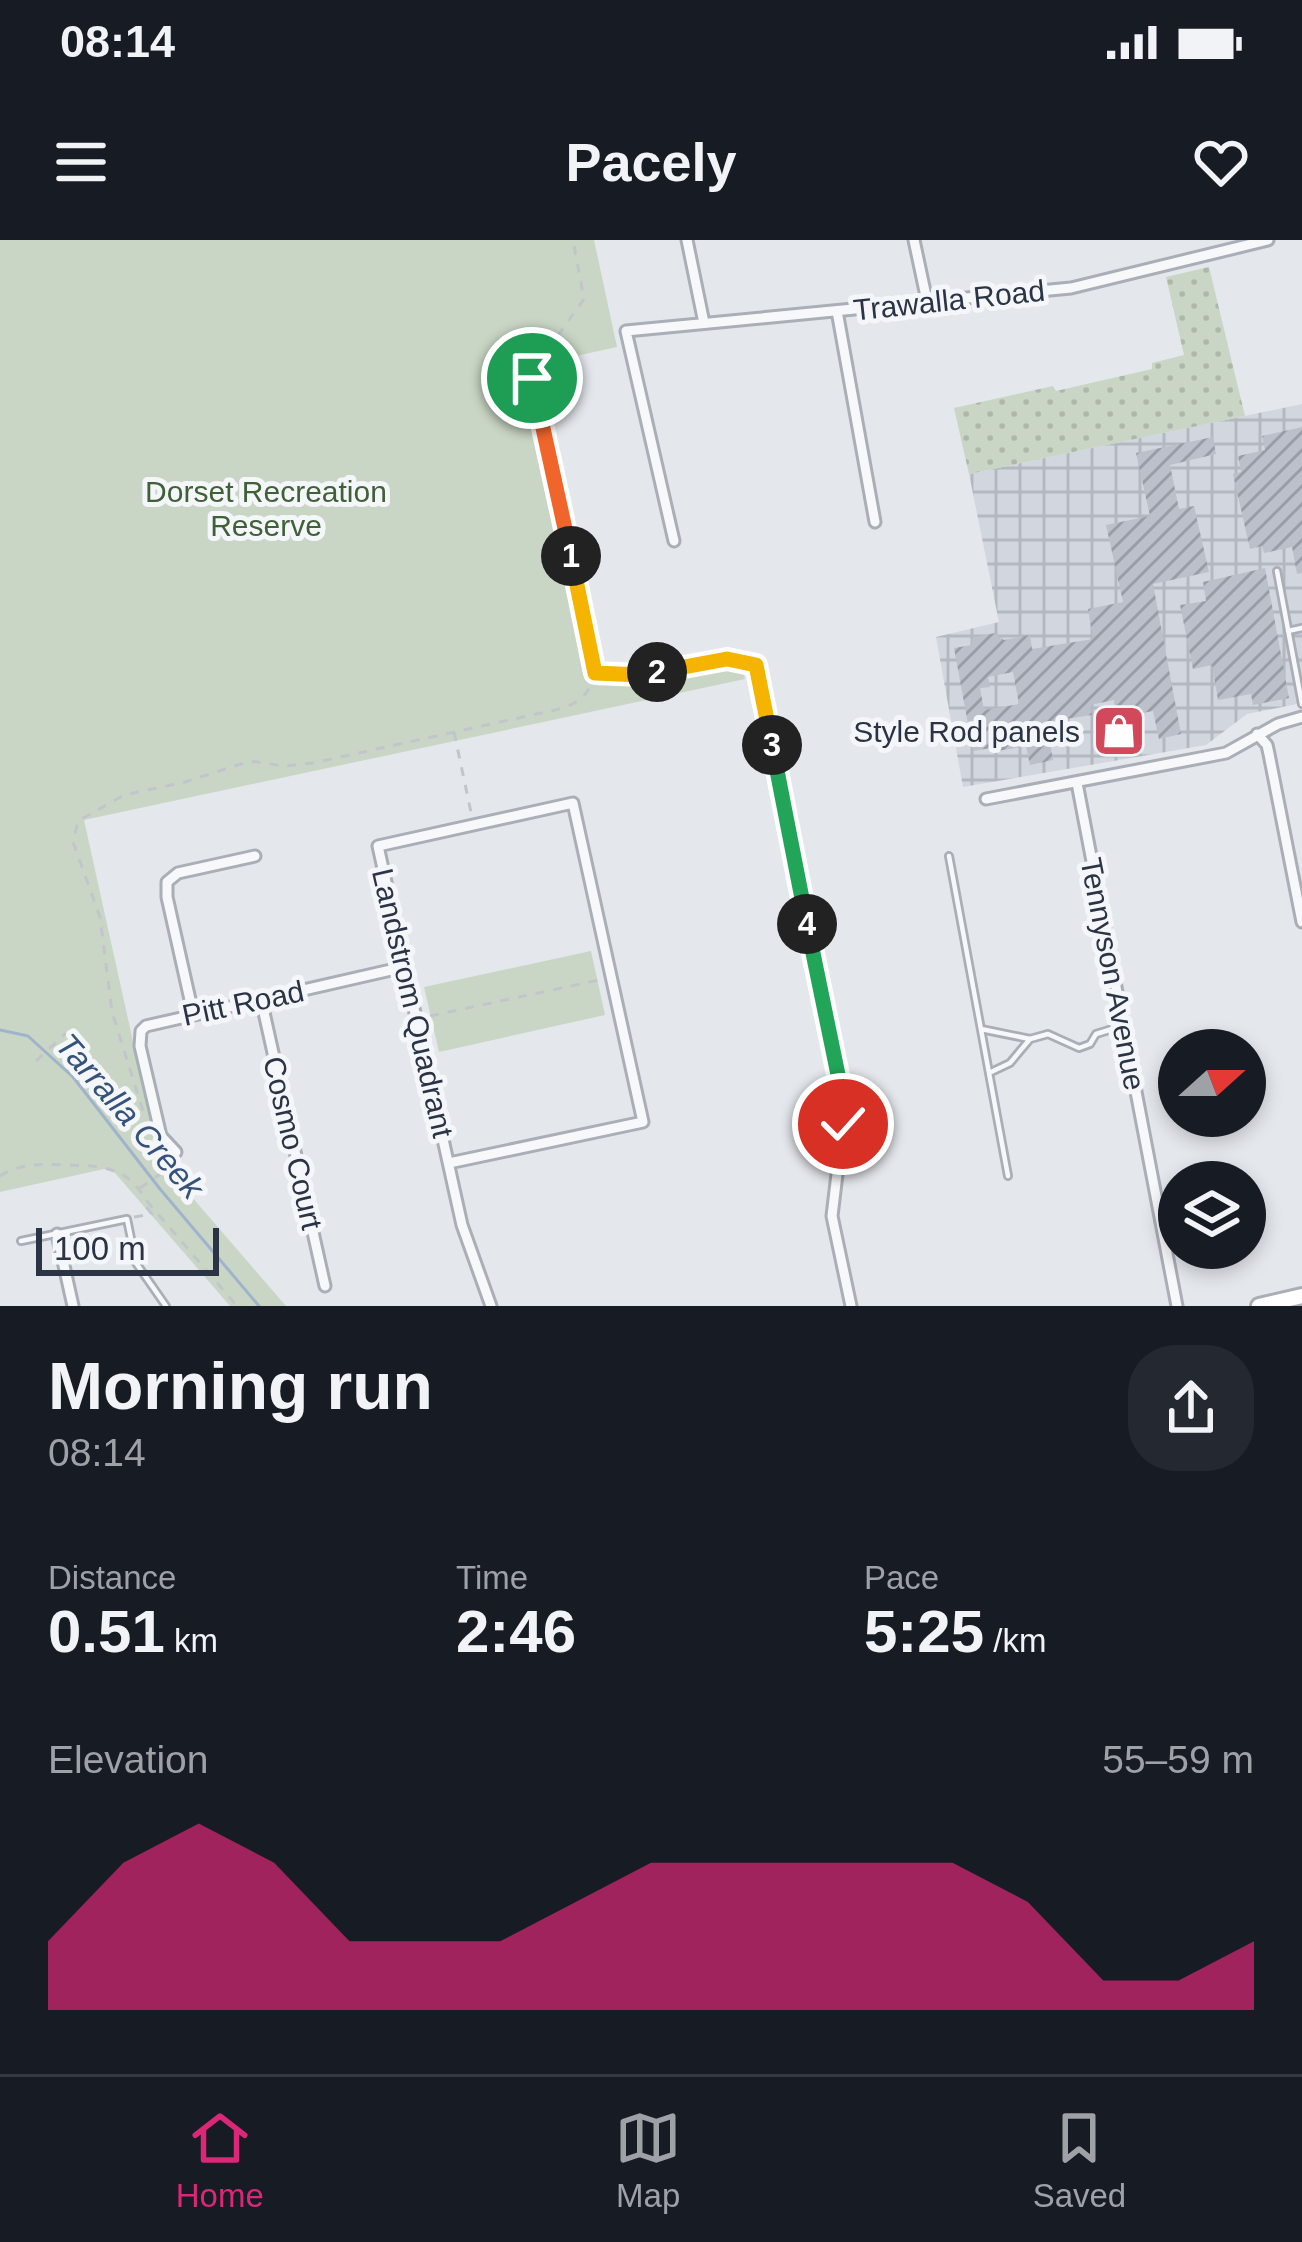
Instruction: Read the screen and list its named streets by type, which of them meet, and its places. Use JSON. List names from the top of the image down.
{
  "streets": {
    "street": [
      "Trawalla Road",
      "Tennyson Avenue",
      "Pitt Road",
      "Landstrom Quadrant",
      "Cosmo Court"
    ]
  },
  "crossings": [
    ["Pitt Road", "Landstrom Quadrant"],
    ["Pitt Road", "Cosmo Court"]
  ],
  "water": ["Tarralla Creek"],
  "parks": ["Dorset Recreation Reserve"],
  "places": {
    "shop": ["Style Rod panels"]
  },
  "scale_bar": "100 m",
  "north": "right",
  "page": {
    "status": "08:14",
    "header": "Pacely",
    "pins": [
      "1",
      "2",
      "3",
      "4"
    ],
    "scale": "100 m",
    "heading": ["Morning run", "08:14"],
    "stats": [
      ["Distance", "0.51 km"],
      ["Time", "2:46"],
      ["Pace", "5:25 /km"]
    ],
    "chart": ["Elevation", "55–59 m"],
    "tabs": ["Home", "Map", "Saved"]
  }
}
